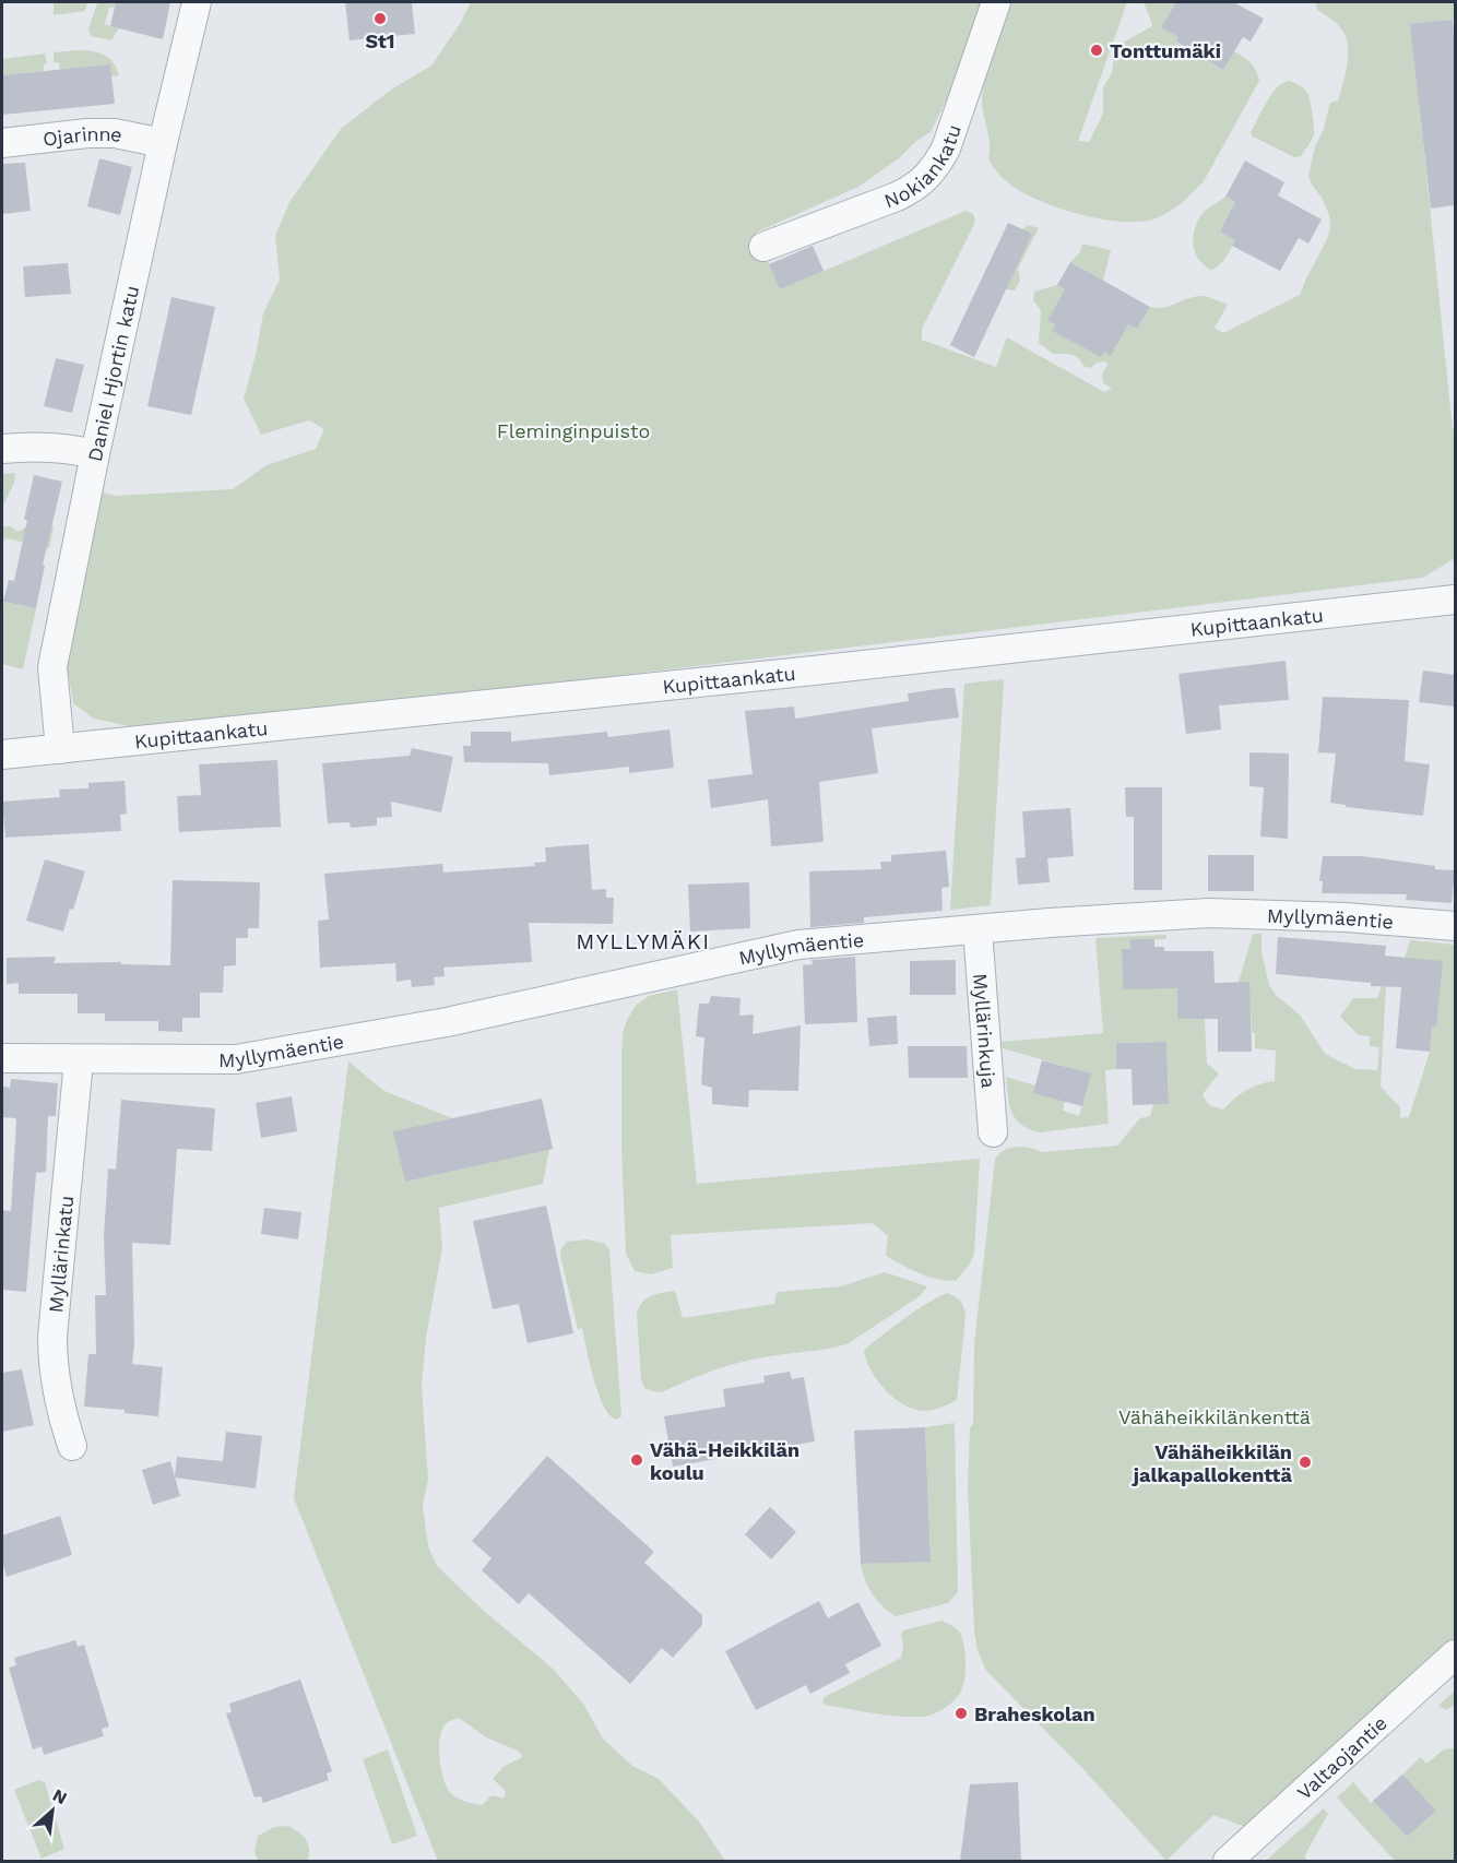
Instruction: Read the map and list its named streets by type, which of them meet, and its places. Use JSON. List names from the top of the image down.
{
  "streets": {
    "street": [
      "Ojarinne",
      "Nokiankatu",
      "Daniel Hjortin katu",
      "Kupittaankatu",
      "Myllymäentie",
      "Myllärinkuja",
      "Myllärinkatu",
      "Valtaojantie"
    ]
  },
  "crossings": [
    ["Ojarinne", "Daniel Hjortin katu"],
    ["Daniel Hjortin katu", "Kupittaankatu"],
    ["Myllymäentie", "Myllärinkuja"],
    ["Myllymäentie", "Myllärinkatu"]
  ],
  "districts": ["MYLLYMÄKI"],
  "parks": ["Fleminginpuisto", "Vähäheikkilänkenttä"],
  "places": [
    "St1",
    "Tonttumäki",
    "Vähä-Heikkilän koulu",
    "Vähäheikkilän jalkapallokenttä",
    "Braheskolan"
  ],
  "north": "top right"
}
